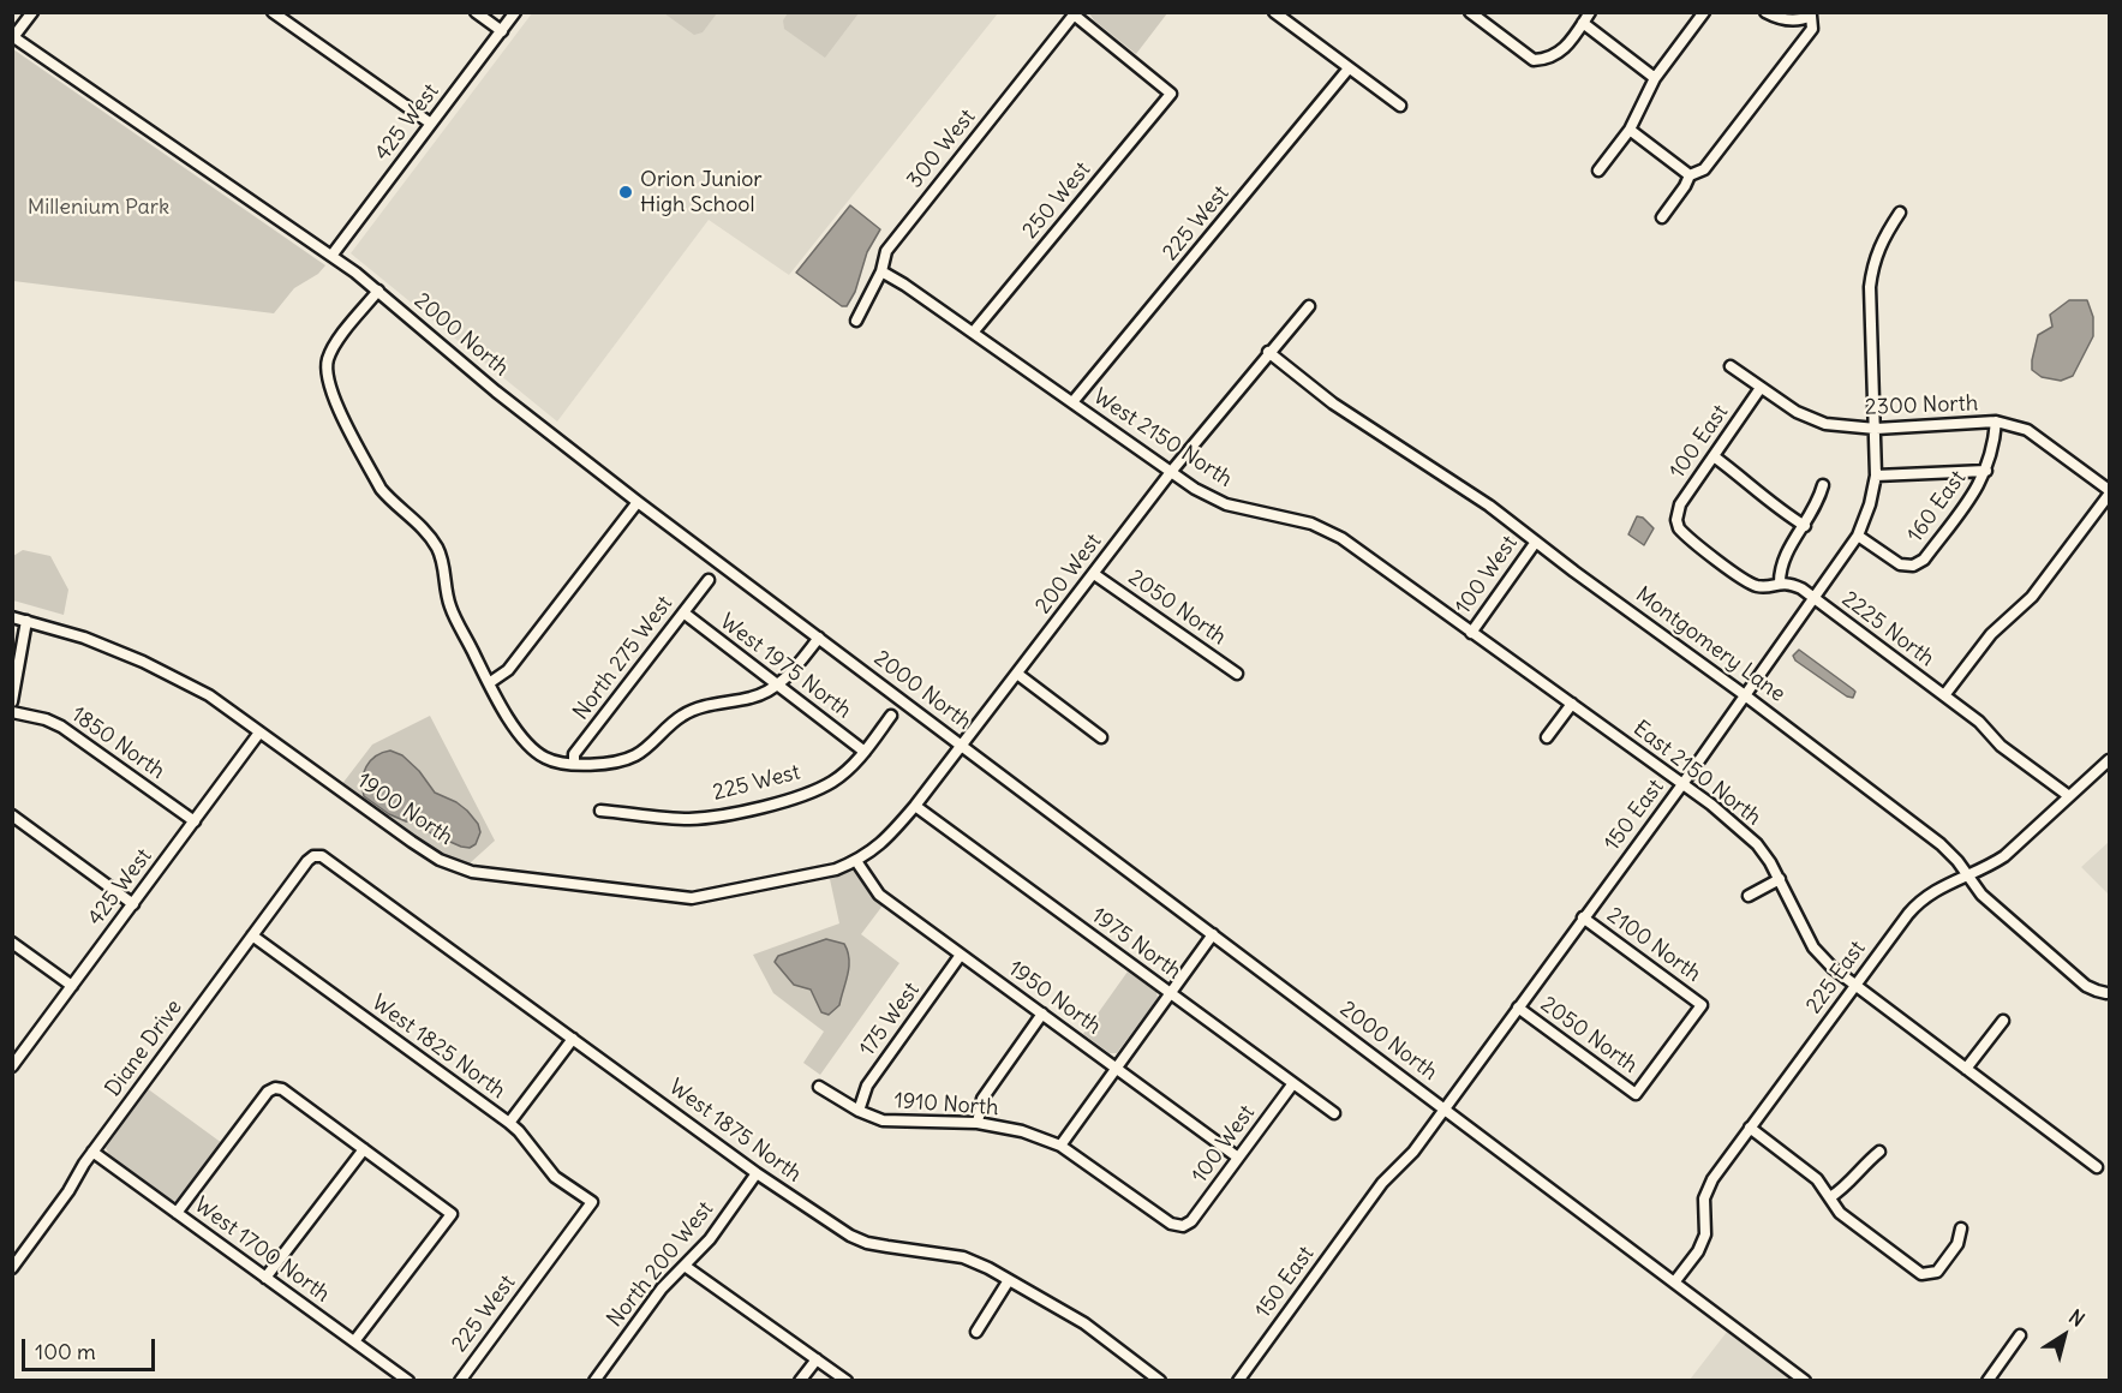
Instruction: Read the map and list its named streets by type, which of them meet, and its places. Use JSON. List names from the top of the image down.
{
  "streets": {
    "street": [
      "425 West",
      "300 West",
      "250 West",
      "225 West",
      "2000 North",
      "2300 North",
      "West 2150 North",
      "100 East",
      "160 East",
      "200 West",
      "100 West",
      "2050 North",
      "2225 North",
      "Montgomery Lane",
      "North 275 West",
      "West 1975 North",
      "1850 North",
      "East 2150 North",
      "1900 North",
      "150 East",
      "1975 North",
      "2100 North",
      "225 East",
      "1950 North",
      "175 West",
      "West 1825 North",
      "Diane Drive",
      "1910 North",
      "West 1875 North",
      "West 1700 North",
      "North 200 West"
    ]
  },
  "crossings": [
    ["425 West", "2000 North"],
    ["425 West", "1850 North"],
    ["425 West", "1900 North"],
    ["300 West", "250 West"],
    ["300 West", "West 2150 North"],
    ["250 West", "West 2150 North"],
    ["225 West", "West 2150 North"],
    ["225 West", "West 1975 North"],
    ["225 West", "West 1825 North"],
    ["2000 North", "200 West"],
    ["2000 North", "150 East"],
    ["2000 North", "225 East"],
    ["2300 North", "100 East"],
    ["2300 North", "160 East"],
    ["2300 North", "150 East"],
    ["West 2150 North", "200 West"],
    ["West 2150 North", "100 West"],
    ["West 2150 North", "East 2150 North"],
    ["100 East", "2225 North"],
    ["160 East", "150 East"],
    ["200 West", "2050 North"],
    ["200 West", "Montgomery Lane"],
    ["200 West", "1900 North"],
    ["200 West", "1975 North"],
    ["200 West", "1950 North"],
    ["100 West", "Montgomery Lane"],
    ["100 West", "East 2150 North"],
    ["100 West", "1975 North"],
    ["100 West", "1950 North"],
    ["100 West", "1910 North"],
    ["2050 North", "150 East"],
    ["2050 North", "2100 North"],
    ["2225 North", "150 East"],
    ["2225 North", "225 East"],
    ["Montgomery Lane", "150 East"],
    ["Montgomery Lane", "225 East"],
    ["North 275 West", "West 1975 North"],
    ["East 2150 North", "150 East"],
    ["East 2150 North", "225 East"],
    ["1900 North", "1950 North"],
    ["150 East", "2100 North"],
    ["1950 North", "175 West"],
    ["175 West", "1910 North"],
    ["West 1825 North", "Diane Drive"],
    ["Diane Drive", "West 1875 North"],
    ["Diane Drive", "West 1700 North"],
    ["West 1875 North", "North 200 West"]
  ],
  "parks": ["Millenium Park"],
  "places": ["Orion Junior High School"],
  "scale_bar": "100 m",
  "north": "top right"
}
